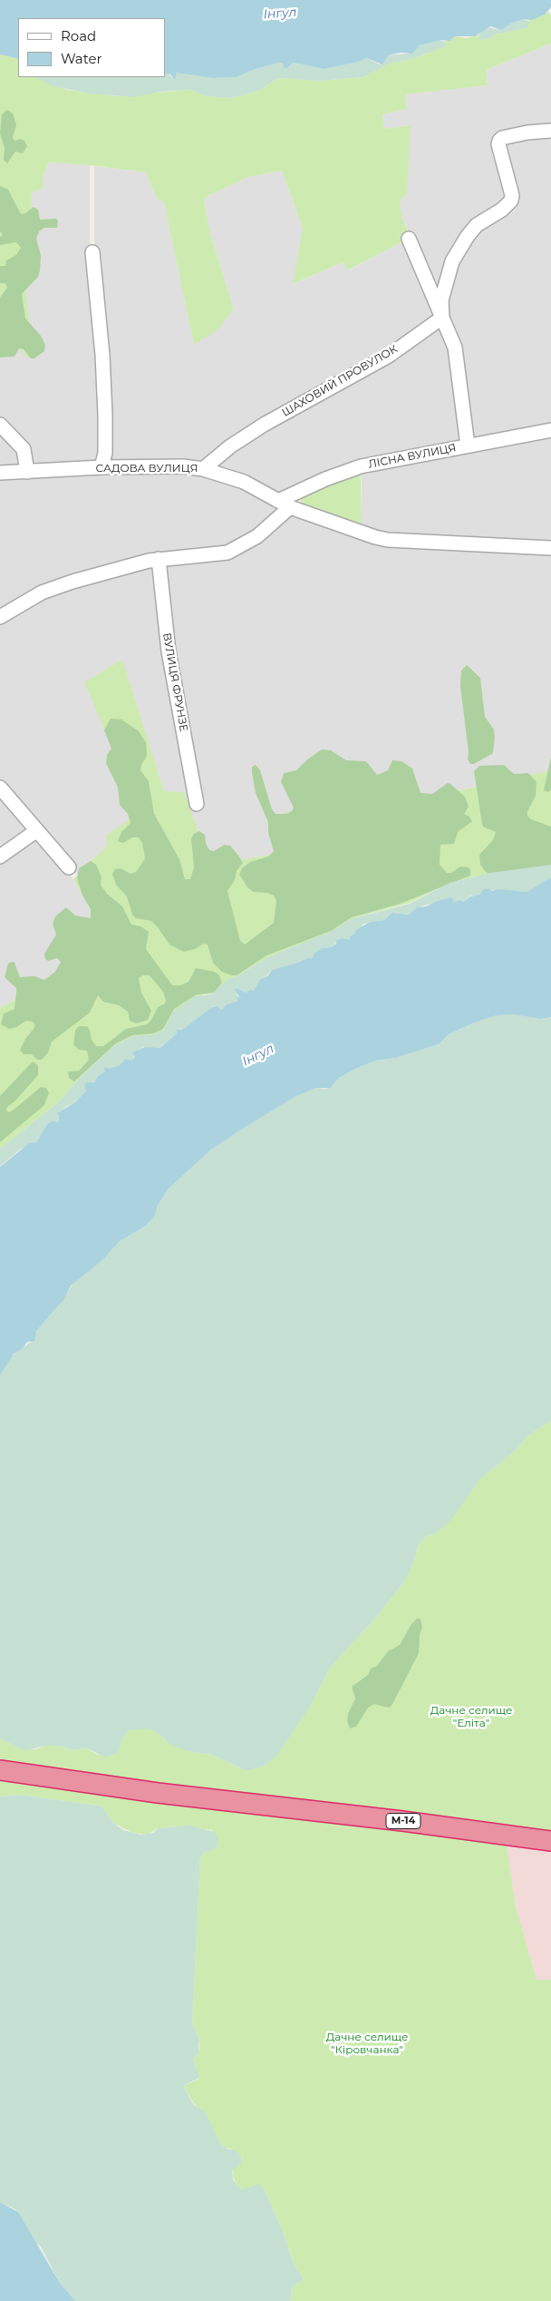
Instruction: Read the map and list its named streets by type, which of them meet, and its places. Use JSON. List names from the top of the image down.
{
  "streets": {
    "highway": ["М-14"],
    "street": [
      "ШАХОВИЙ ПРОВУЛОК",
      "ЛІСНА ВУЛИЦЯ",
      "САДОВА ВУЛИЦЯ",
      "ВУЛИЦЯ ФРУНЗЕ"
    ]
  },
  "crossings": [
    ["ШАХОВИЙ ПРОВУЛОК", "САДОВА ВУЛИЦЯ"],
    ["ЛІСНА ВУЛИЦЯ", "САДОВА ВУЛИЦЯ"]
  ],
  "water": ["Інгул"],
  "parks": ["Дачне селище \"Еліта\"", "Дачне селище \"Кіровчанка\""],
  "legend": ["Road", "Water"]
}
